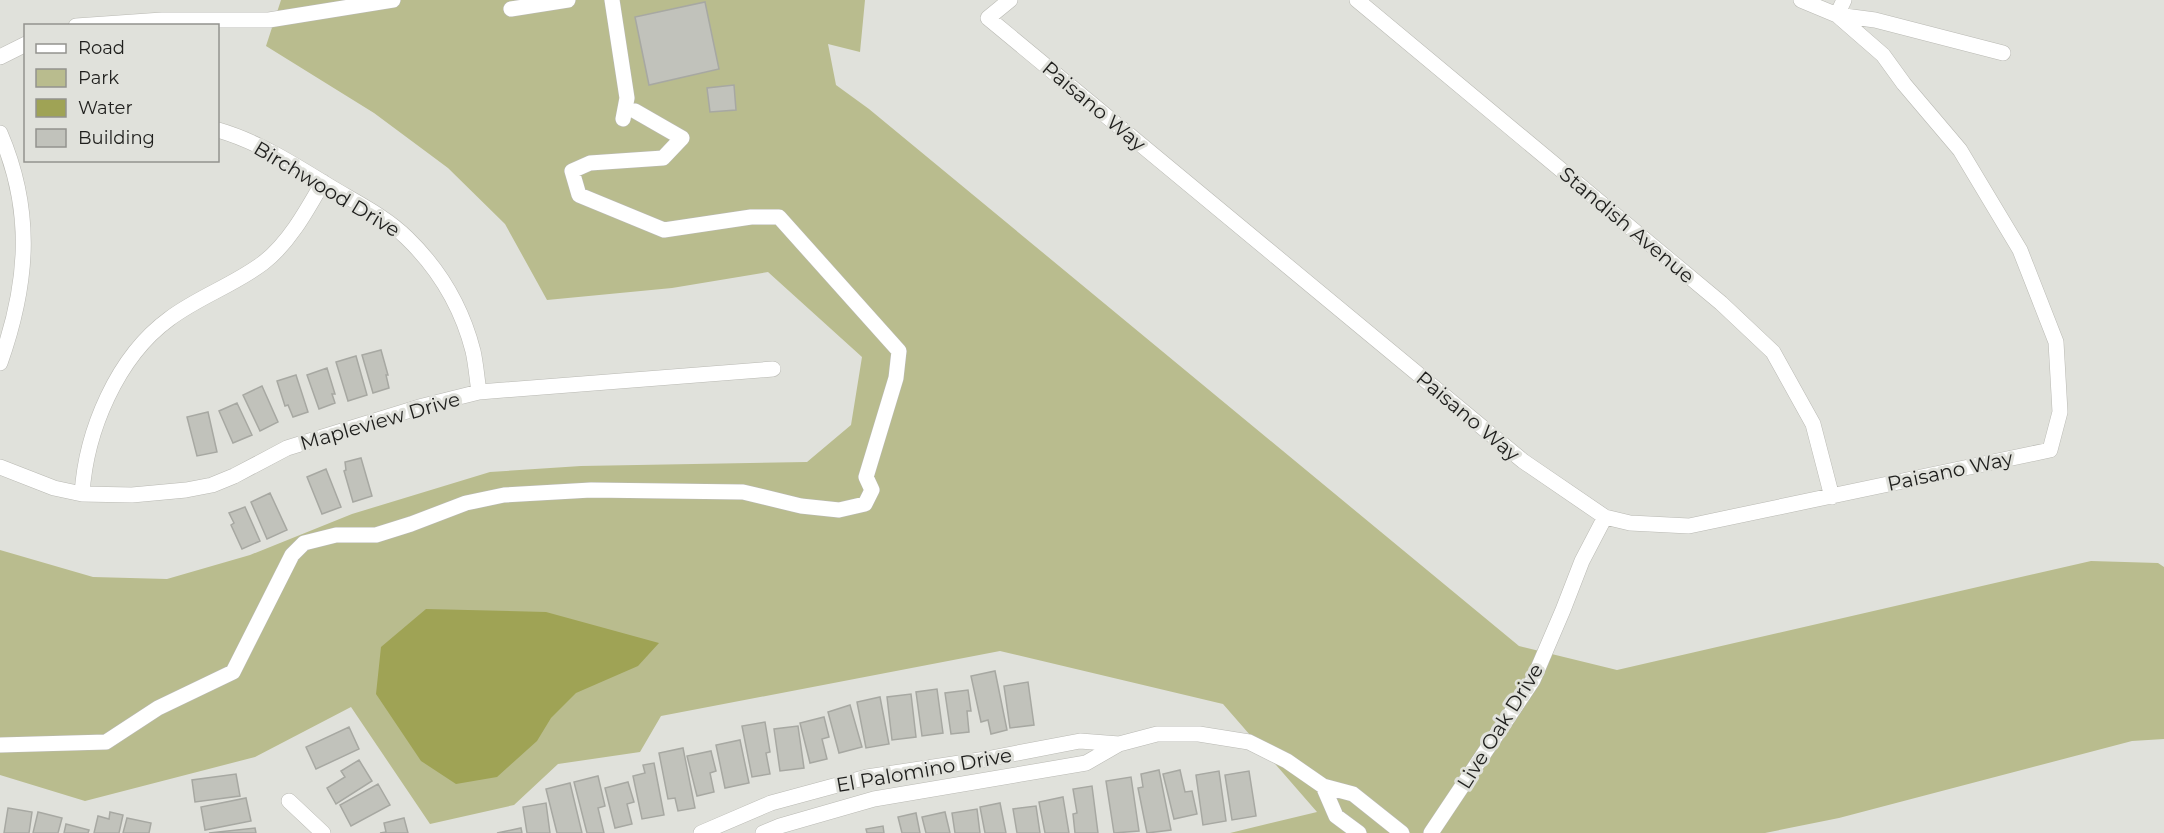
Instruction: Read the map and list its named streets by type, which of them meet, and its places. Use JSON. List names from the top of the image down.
{
  "streets": {
    "street": [
      "Paisano Way",
      "Birchwood Drive",
      "Standish Avenue",
      "Mapleview Drive",
      "Live Oak Drive",
      "El Palomino Drive"
    ]
  },
  "crossings": [
    ["Paisano Way", "Standish Avenue"],
    ["Paisano Way", "Live Oak Drive"],
    ["Birchwood Drive", "Mapleview Drive"]
  ],
  "legend": [
    "Road",
    "Park",
    "Water",
    "Building"
  ]
}
